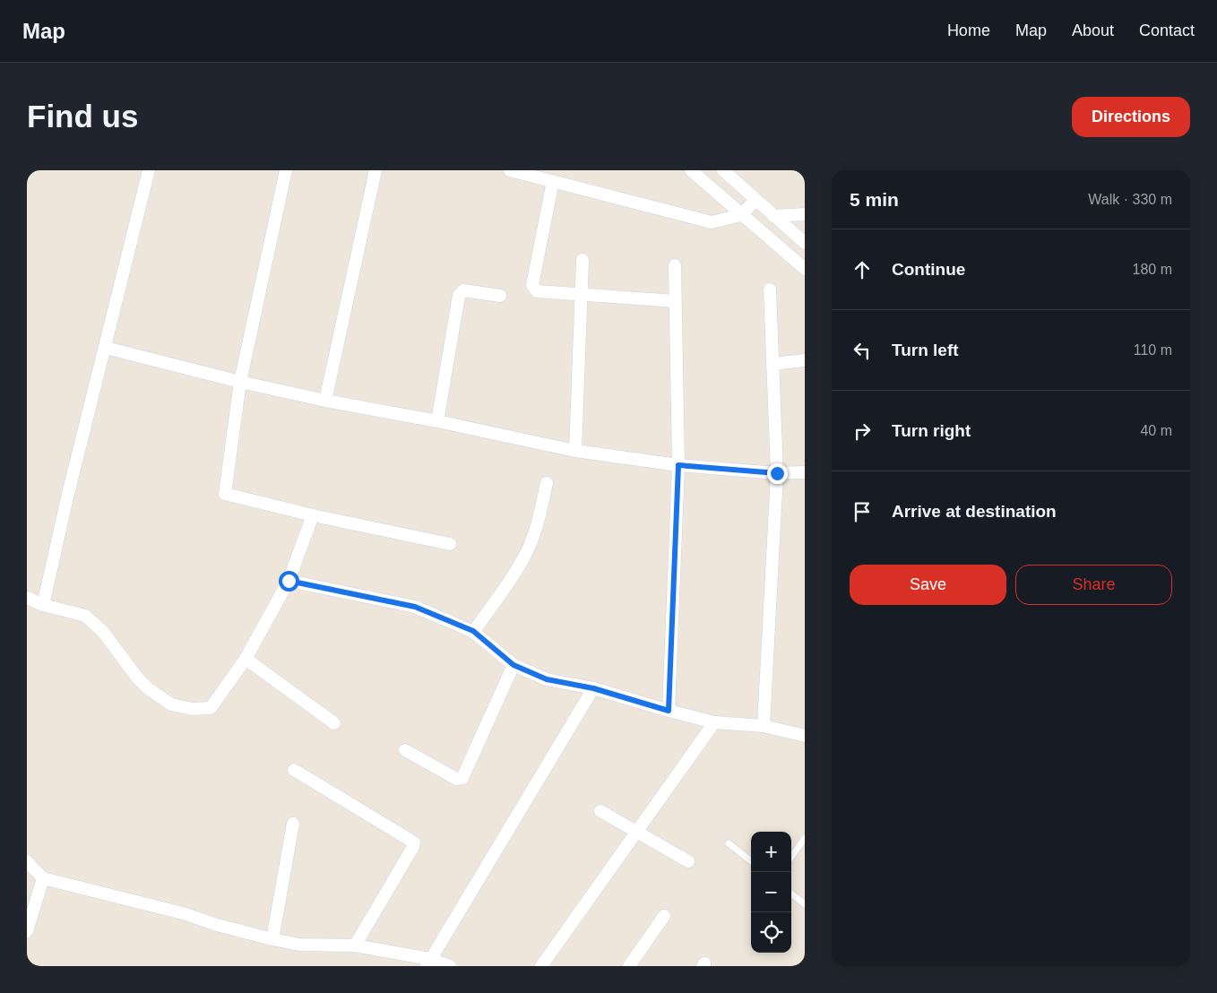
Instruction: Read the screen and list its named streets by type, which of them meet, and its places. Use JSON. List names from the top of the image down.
{
  "page": {
    "header": "Map",
    "nav": [
      "Home",
      "Map",
      "About",
      "Contact"
    ],
    "buttons": [
      "Directions",
      ["Save", "Share"]
    ],
    "title": "Find us",
    "heading": ["5 min", "Walk · 330 m"],
    "list": [
      ["Continue", "180 m"],
      ["Turn left", "110 m"],
      ["Turn right", "40 m"],
      "Arrive at destination"
    ],
    "map_buttons": ["+", "−"]
  }
}
